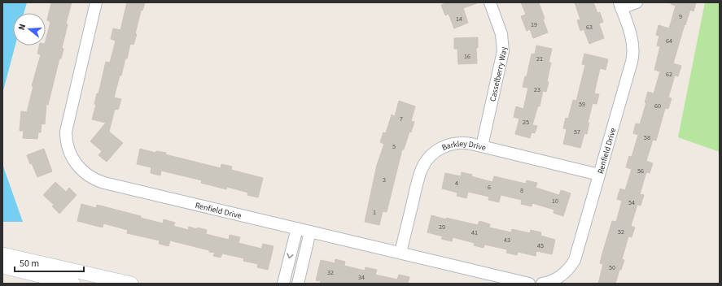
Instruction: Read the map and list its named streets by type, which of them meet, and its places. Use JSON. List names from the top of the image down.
{
  "streets": {
    "street": ["Casselberry Way", "Barkley Drive", "Renfield Drive"]
  },
  "crossings": [
    ["Casselberry Way", "Barkley Drive"],
    ["Barkley Drive", "Renfield Drive"]
  ],
  "house_numbers": [
    "9",
    "14",
    "19",
    "63",
    "64",
    "16",
    "21",
    "62",
    "23",
    "59",
    "60",
    "7",
    "25",
    "57",
    "58",
    "5",
    "56",
    "3",
    "4",
    "6",
    "8",
    "10",
    "54",
    "1",
    "39",
    "52",
    "41",
    "43",
    "45",
    "50",
    "32",
    "34"
  ],
  "scale_bar": "50 m",
  "north": "left"
}
